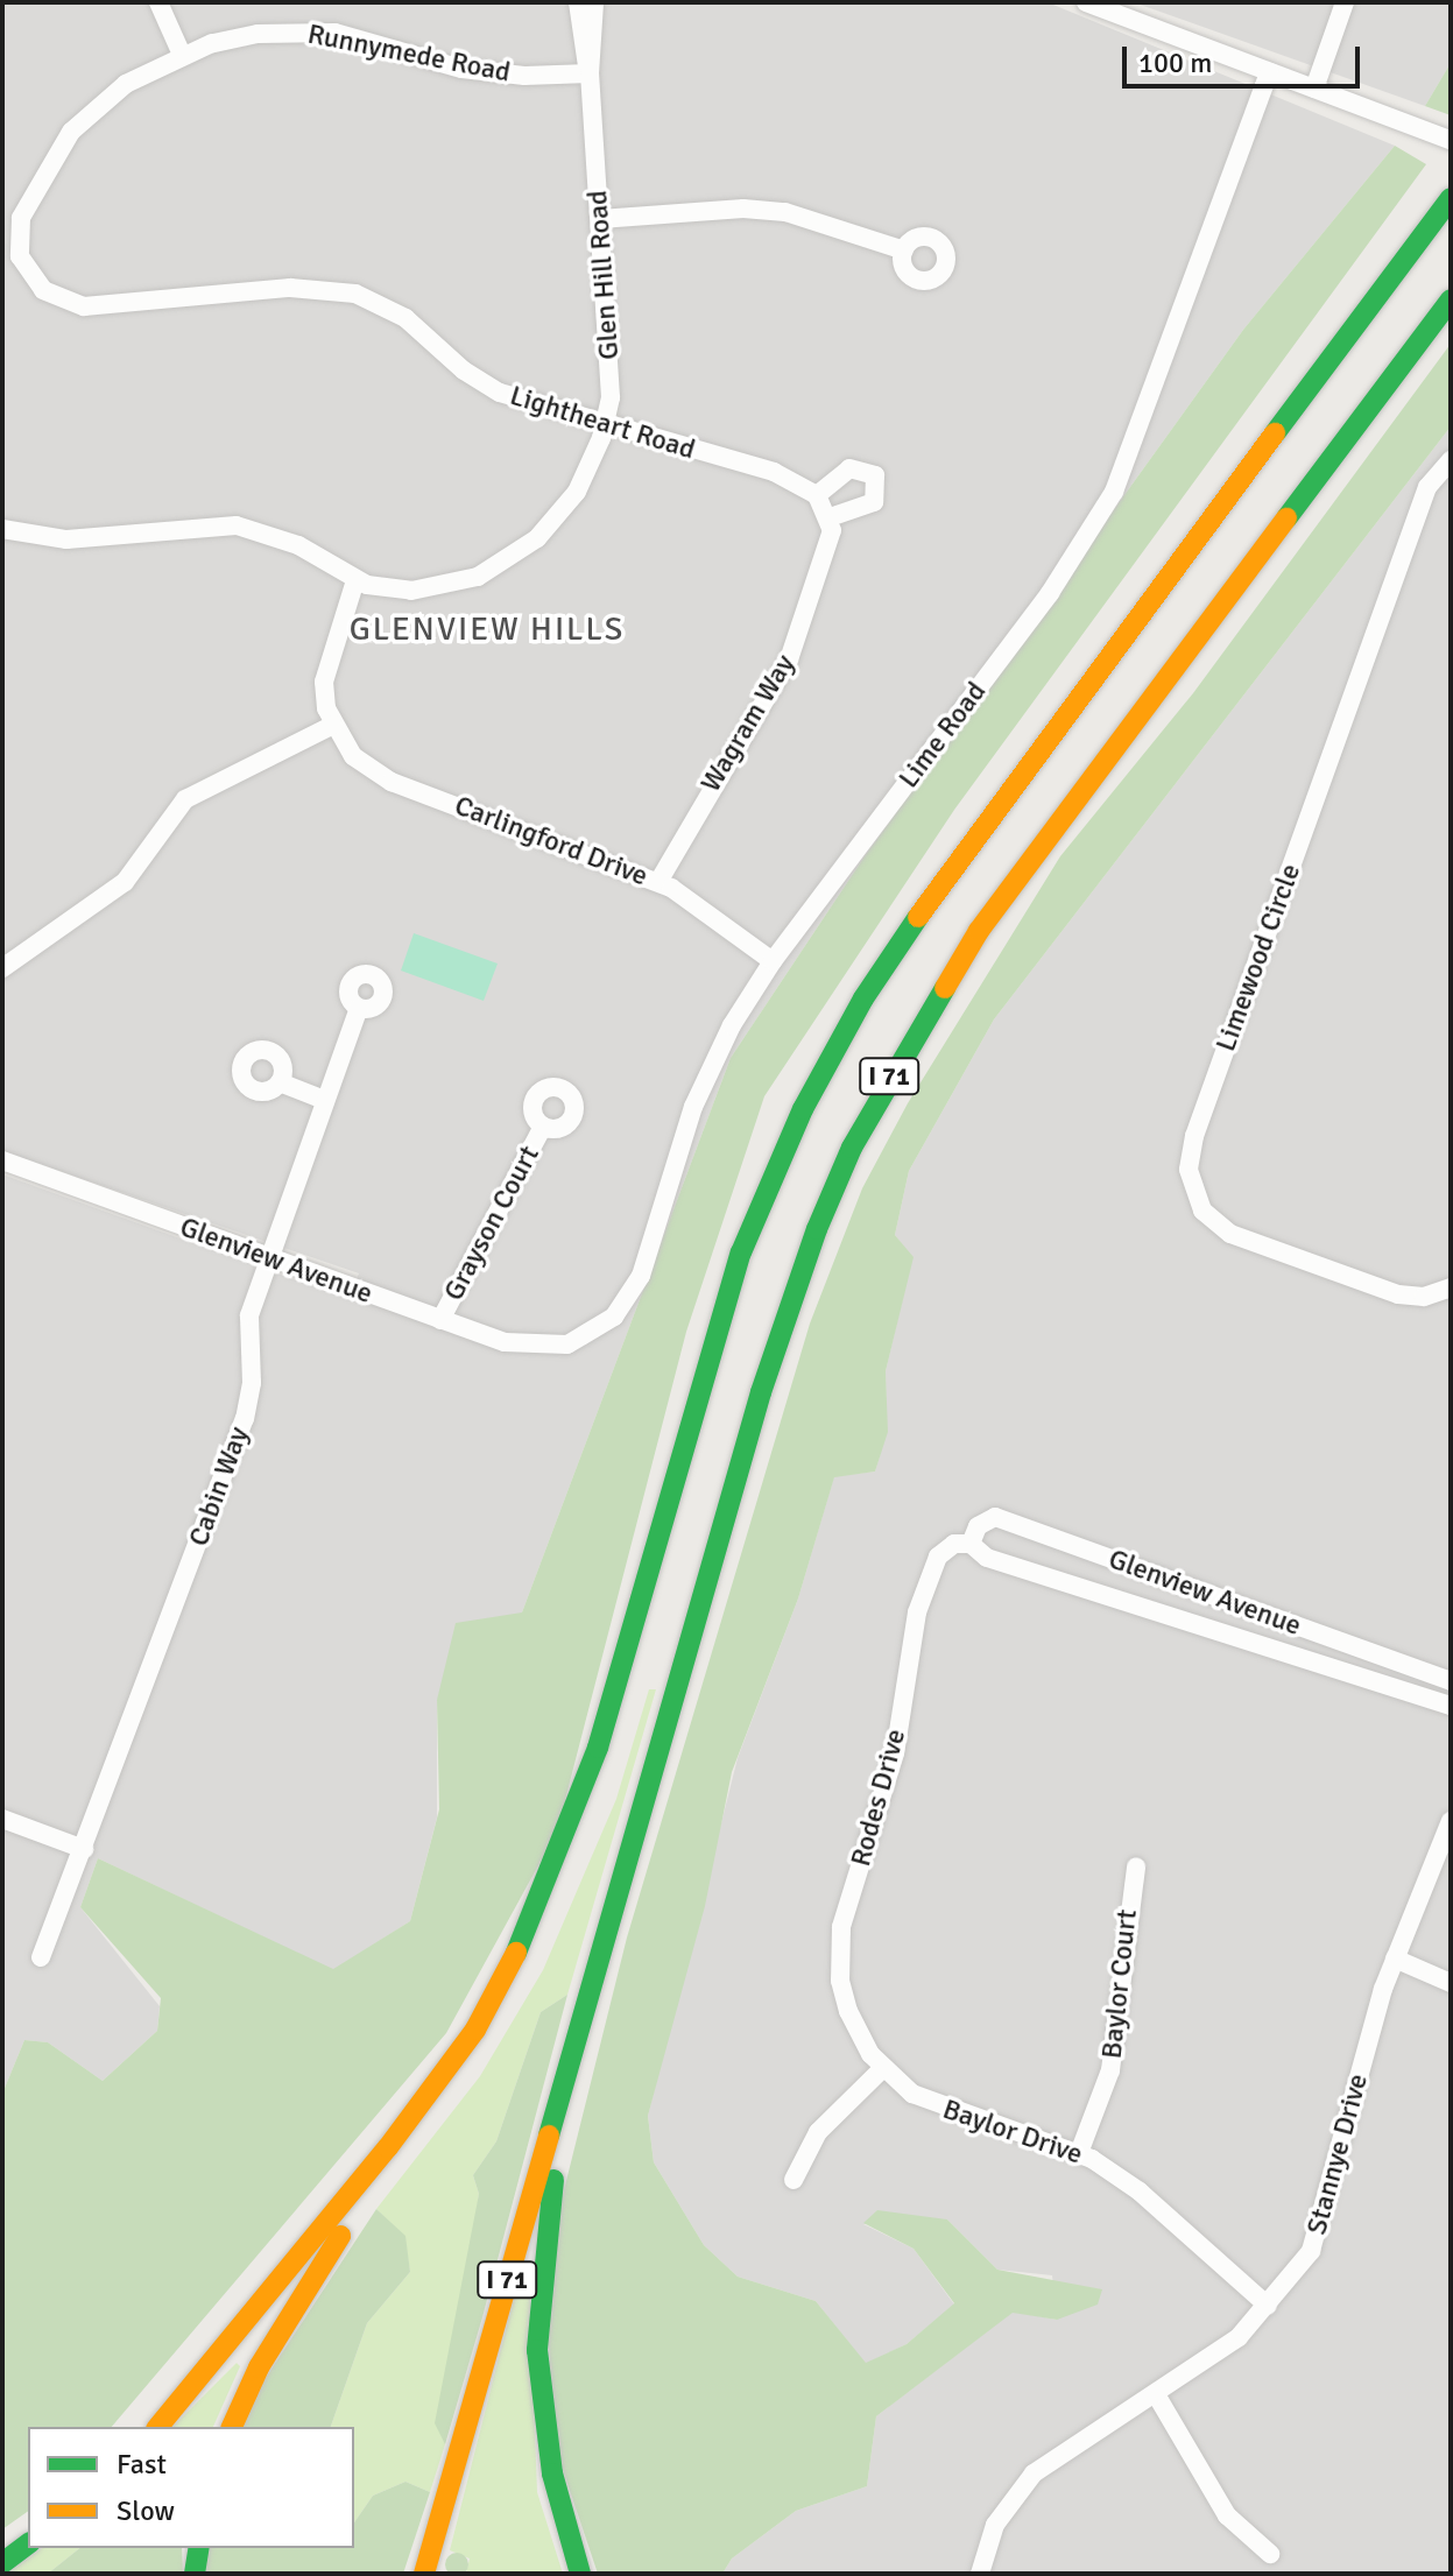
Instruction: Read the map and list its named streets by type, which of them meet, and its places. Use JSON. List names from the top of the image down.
{
  "streets": {
    "highway": ["I 71"],
    "street": [
      "Runnymede Road",
      "Glen Hill Road",
      "Lightheart Road",
      "Wagram Way",
      "Lime Road",
      "Carlingford Drive",
      "Limewood Circle",
      "Grayson Court",
      "Glenview Avenue",
      "Cabin Way",
      "Rodes Drive",
      "Baylor Court",
      "Baylor Drive",
      "Stannye Drive"
    ]
  },
  "crossings": [
    ["Runnymede Road", "Glen Hill Road"],
    ["Runnymede Road", "Lightheart Road"],
    ["Glen Hill Road", "Lightheart Road"],
    ["Lightheart Road", "Wagram Way"],
    ["Wagram Way", "Carlingford Drive"],
    ["Lime Road", "Carlingford Drive"],
    ["Lime Road", "Glenview Avenue"],
    ["Grayson Court", "Glenview Avenue"],
    ["Glenview Avenue", "Cabin Way"],
    ["Glenview Avenue", "Rodes Drive"],
    ["Rodes Drive", "Baylor Drive"],
    ["Baylor Court", "Baylor Drive"],
    ["Baylor Drive", "Stannye Drive"]
  ],
  "districts": ["GLENVIEW HILLS"],
  "legend": ["Fast", "Slow"],
  "scale_bar": "100 m"
}
